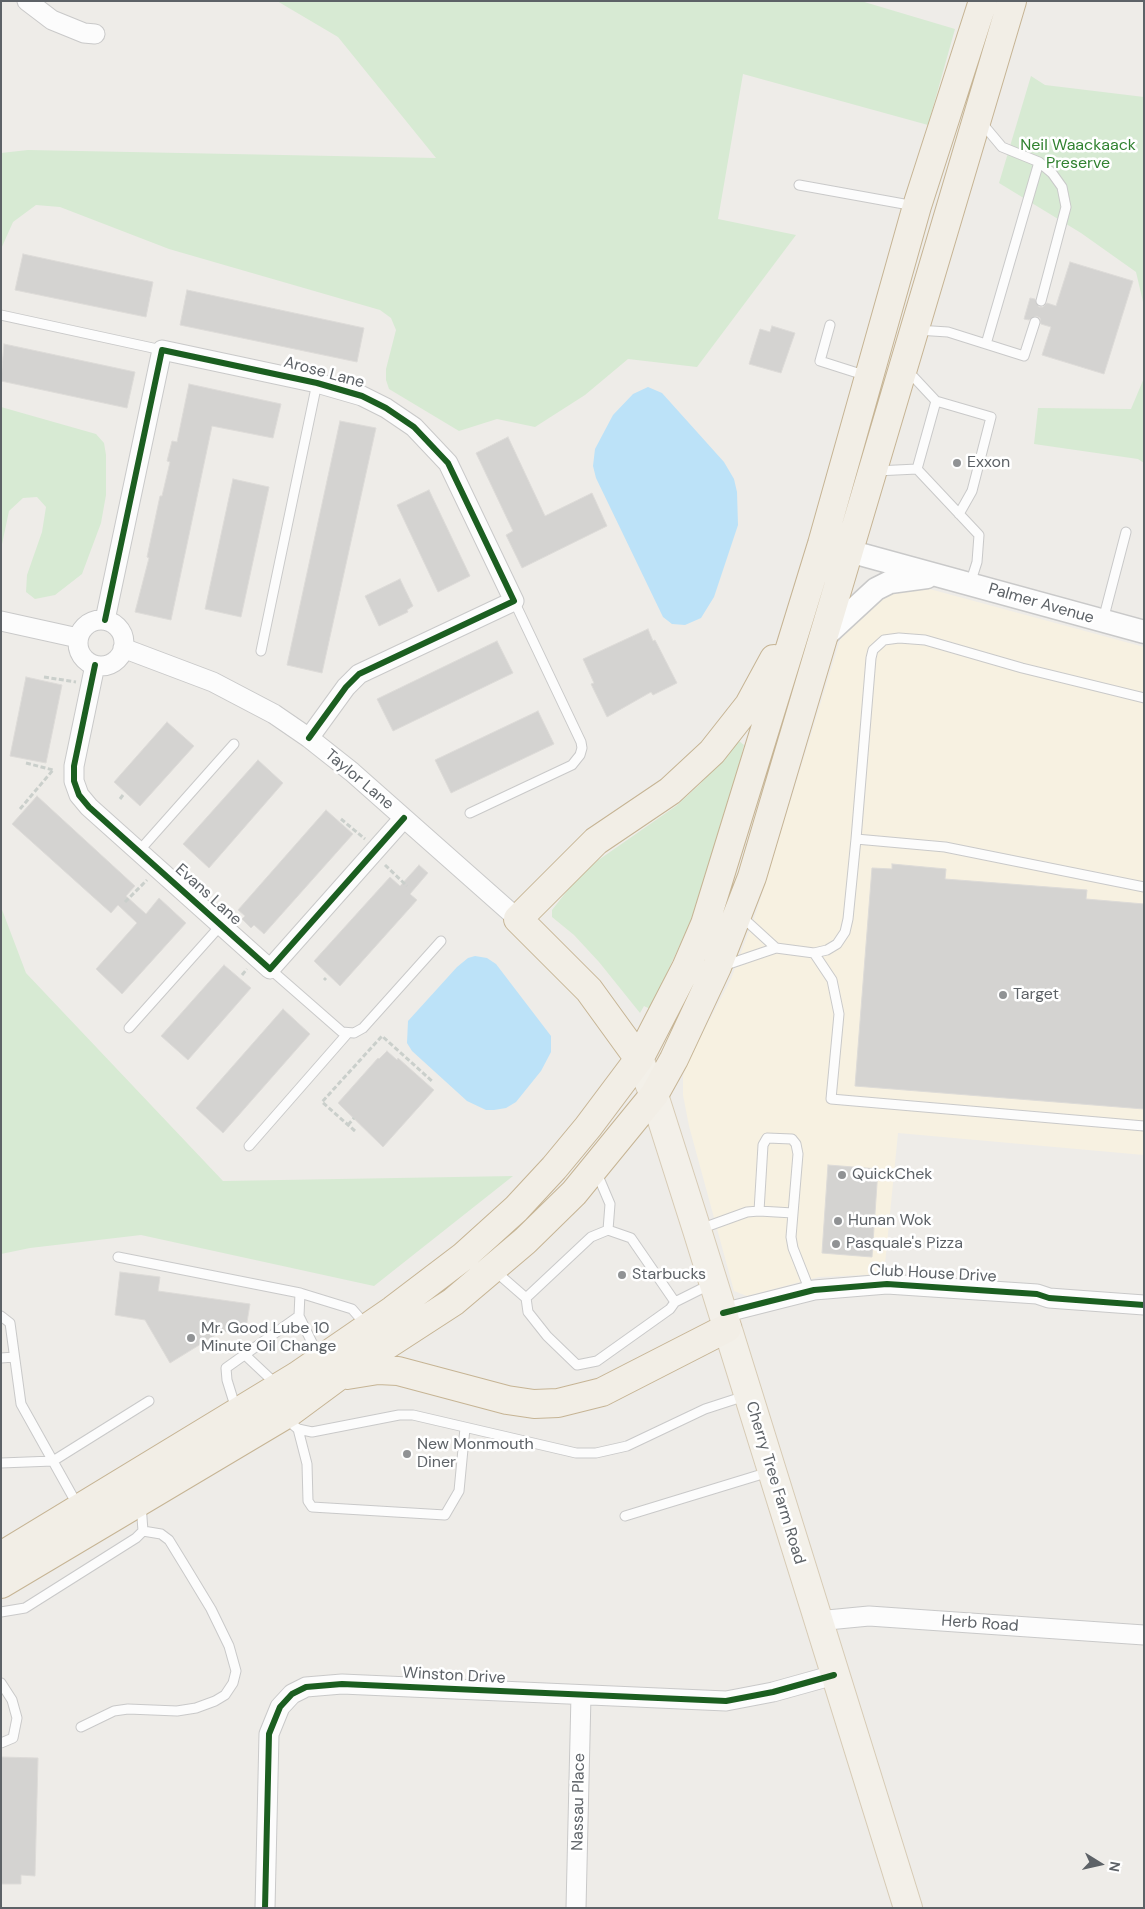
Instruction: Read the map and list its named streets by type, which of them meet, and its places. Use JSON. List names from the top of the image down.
{
  "streets": {
    "main road": ["Cherry Tree Farm Road"],
    "street": [
      "Arose Lane",
      "Palmer Avenue",
      "Taylor Lane",
      "Evans Lane",
      "Club House Drive",
      "Herb Road",
      "Winston Drive",
      "Nassau Place"
    ]
  },
  "crossings": [
    ["Taylor Lane", "Evans Lane"],
    ["Club House Drive", "Cherry Tree Farm Road"],
    ["Cherry Tree Farm Road", "Herb Road"],
    ["Cherry Tree Farm Road", "Winston Drive"],
    ["Winston Drive", "Nassau Place"]
  ],
  "parks": ["Neil Waackaack Preserve"],
  "places": [
    "Exxon",
    "Target",
    "QuickChek",
    "Hunan Wok",
    "Pasquale's Pizza",
    "Starbucks",
    "Mr. Good Lube 10 Minute Oil Change",
    "New Monmouth Diner"
  ],
  "north": "right"
}
